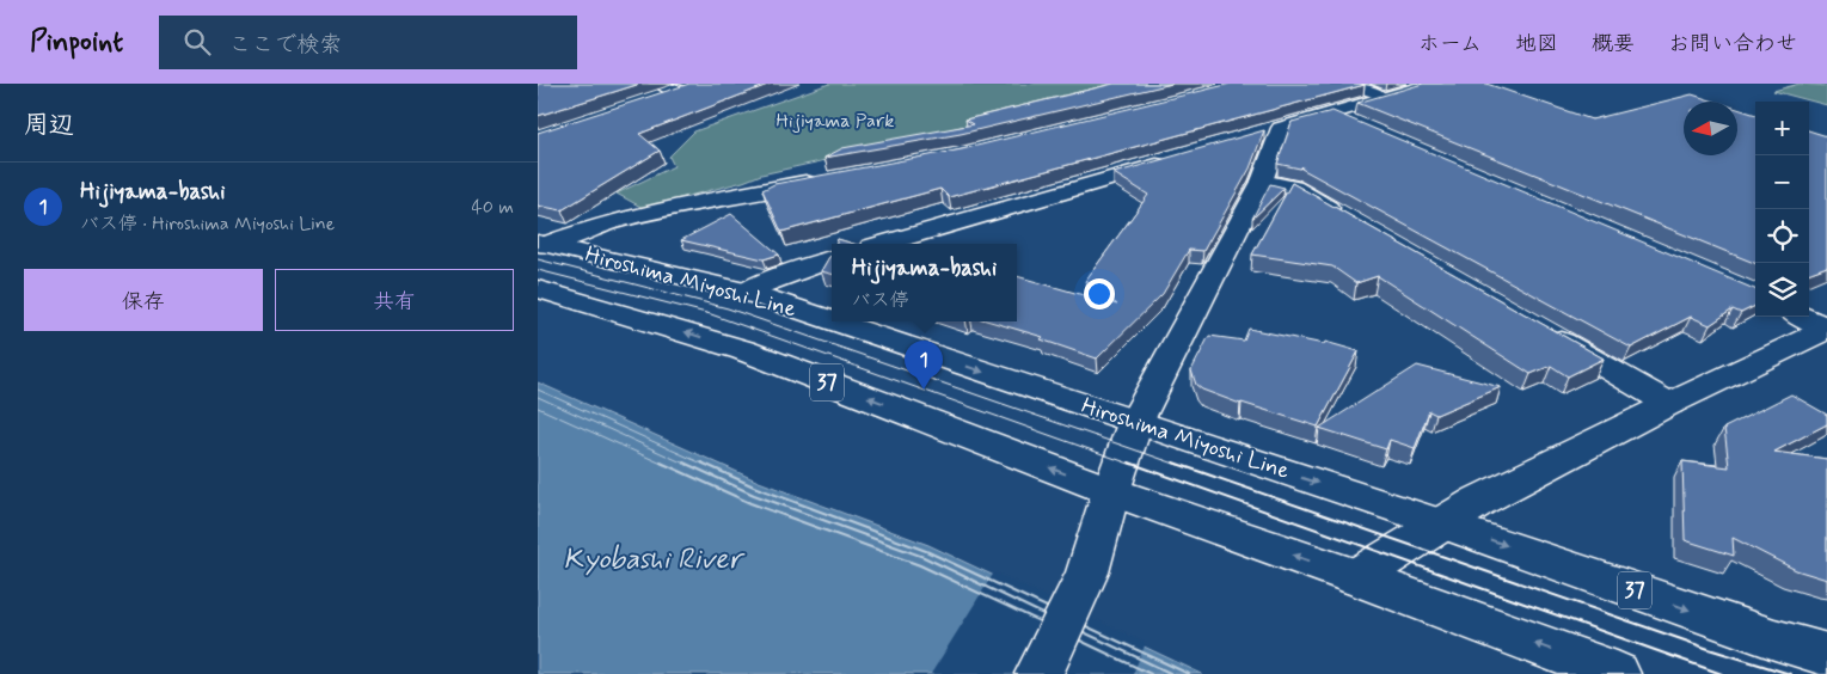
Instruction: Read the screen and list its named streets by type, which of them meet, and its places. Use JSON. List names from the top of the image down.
{
  "streets": {
    "street": ["Hiroshima Miyoshi Line", "37"]
  },
  "water": ["Kyobashi River"],
  "parks": ["Hijiyama Park"],
  "north": "left",
  "page": {
    "header": "Pinpoint",
    "search": "ここで検索",
    "nav": [
      "ホーム",
      "地図",
      "概要",
      "お問い合わせ"
    ],
    "heading": "周辺",
    "map_buttons": ["+", "−"],
    "list": [
      {
        "mark": "1",
        "name": "Hijiyama-bashi",
        "note": "バス停 · Hiroshima Miyoshi Line",
        "value": "40 m"
      }
    ],
    "popup": ["Hijiyama-bashi", "バス停"],
    "buttons": ["保存", "共有"],
    "pins": "1"
  }
}
